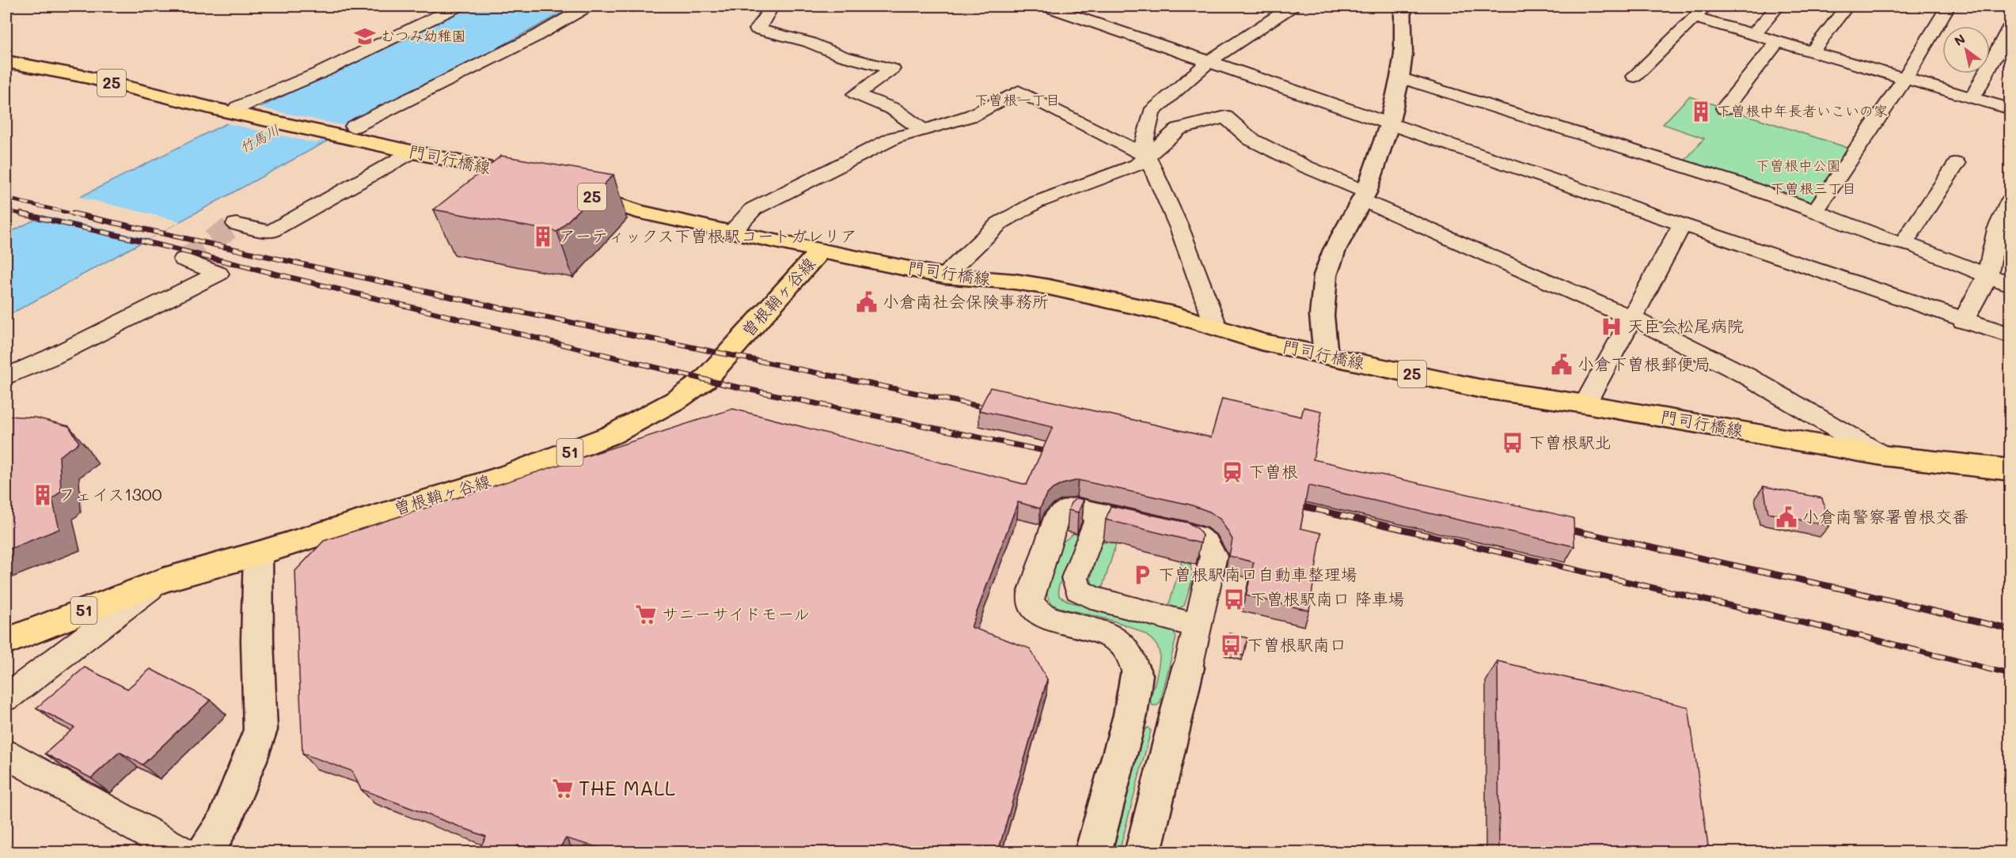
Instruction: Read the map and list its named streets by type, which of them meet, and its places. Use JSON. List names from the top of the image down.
{
  "streets": {
    "main road": [
      "25",
      "門司行橋線",
      "曽根鞘ヶ谷線",
      "51"
    ]
  },
  "crossings": [
    ["門司行橋線", "曽根鞘ヶ谷線"]
  ],
  "districts": ["下曽根一丁目", "下曽根三丁目"],
  "water": ["竹馬川"],
  "parks": ["下曽根中公園"],
  "places": {
    "school or university": ["むつみ幼稚園"],
    "building": ["下曽根中年長者いこいの家", "アーティックス下曽根駅コートガレリア", "フェイス1300"],
    "public building": ["小倉南社会保険事務所", "小倉下曽根郵便局", "小倉南警察署曽根交番"],
    "hospital": ["天臣会松尾病院"],
    "bus stop": ["下曽根駅北", "下曽根駅南口 降車場", "下曽根駅南口"],
    "station": ["下曽根"],
    "parking": ["下曽根駅南口自動車整理場"],
    "supermarket": ["サニーサイドモール", "THE MALL"]
  },
  "north": "top left"
}
